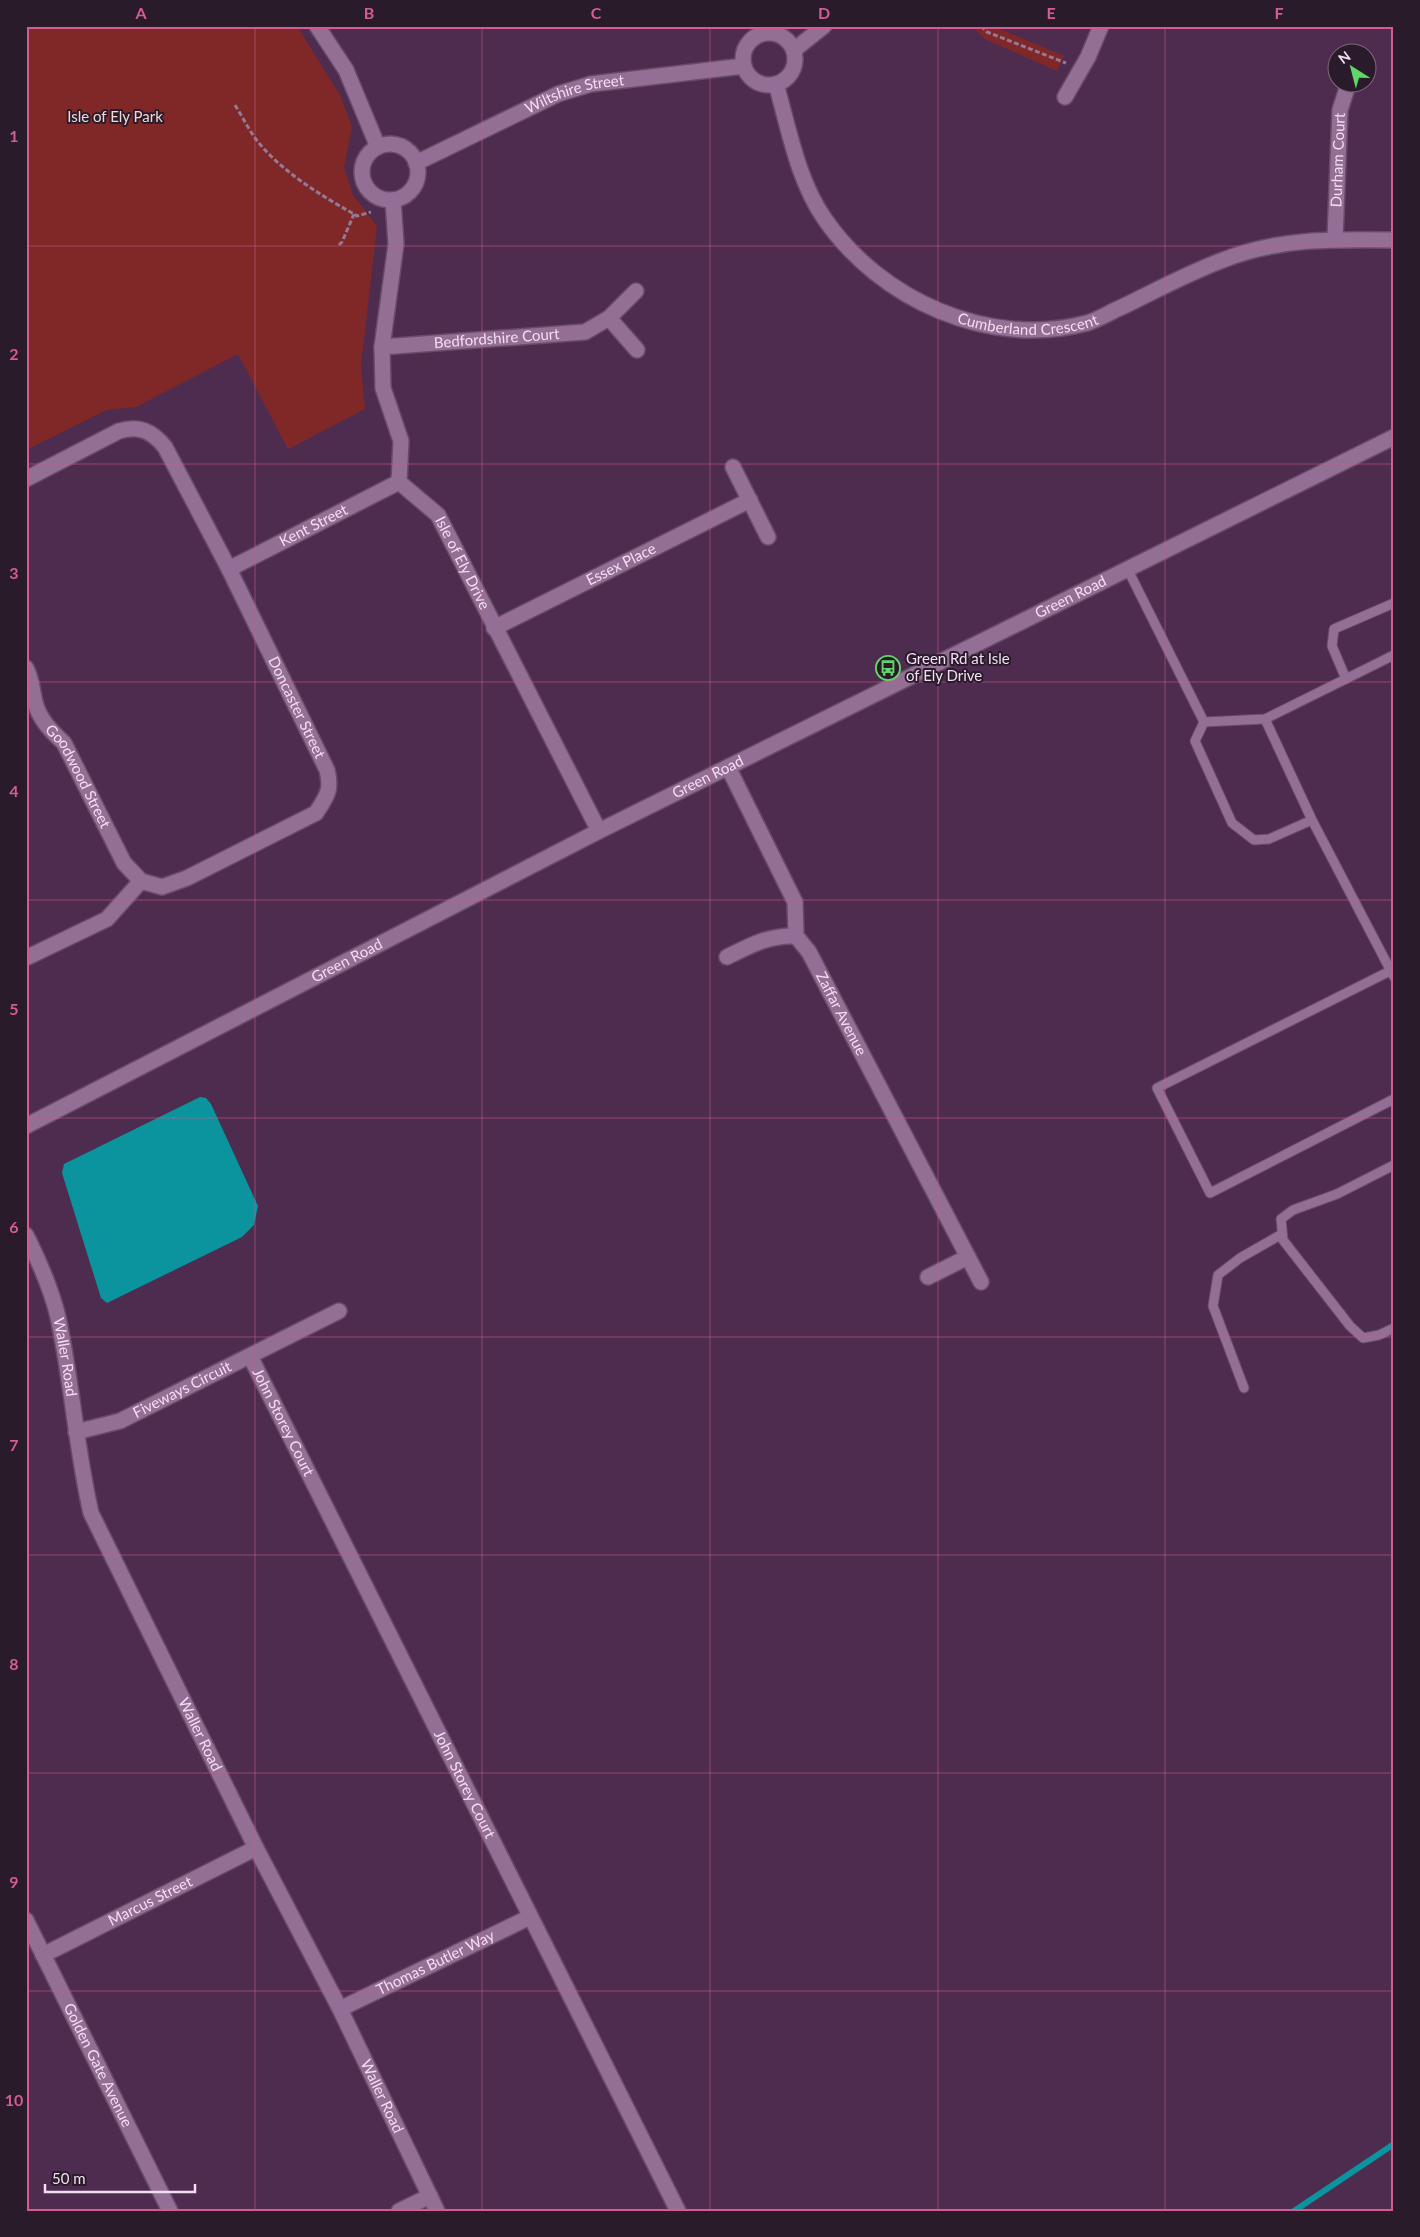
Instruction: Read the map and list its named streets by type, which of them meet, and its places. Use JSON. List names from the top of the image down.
{
  "streets": {
    "street": [
      "Wiltshire Street",
      "Durham Court",
      "Cumberland Crescent",
      "Bedfordshire Court",
      "Kent Street",
      "Isle of Ely Drive",
      "Essex Place",
      "Green Road",
      "Doncaster Street",
      "Goodwood Street",
      "Zaffar Avenue",
      "Waller Road",
      "Fiveways Circuit",
      "John Storey Court",
      "Marcus Street",
      "Thomas Butler Way",
      "Golden Gate Avenue"
    ]
  },
  "crossings": [
    ["Wiltshire Street", "Cumberland Crescent"],
    ["Durham Court", "Cumberland Crescent"],
    ["Kent Street", "Isle of Ely Drive"],
    ["Kent Street", "Doncaster Street"],
    ["Isle of Ely Drive", "Essex Place"],
    ["Isle of Ely Drive", "Green Road"],
    ["Doncaster Street", "Goodwood Street"],
    ["Waller Road", "Fiveways Circuit"],
    ["Waller Road", "Marcus Street"],
    ["Waller Road", "Thomas Butler Way"],
    ["Fiveways Circuit", "John Storey Court"],
    ["John Storey Court", "Thomas Butler Way"],
    ["Marcus Street", "Golden Gate Avenue"]
  ],
  "parks": ["Isle of Ely Park"],
  "places": {
    "bus stop": ["Green Rd at Isle of Ely Drive"]
  },
  "scale_bar": "50 m",
  "north": "top left",
  "grid": {
    "columns": [
      "A",
      "B",
      "C",
      "D",
      "E",
      "F"
    ],
    "rows": [
      "1",
      "2",
      "3",
      "4",
      "5",
      "6",
      "7",
      "8",
      "9",
      "10"
    ]
  }
}
